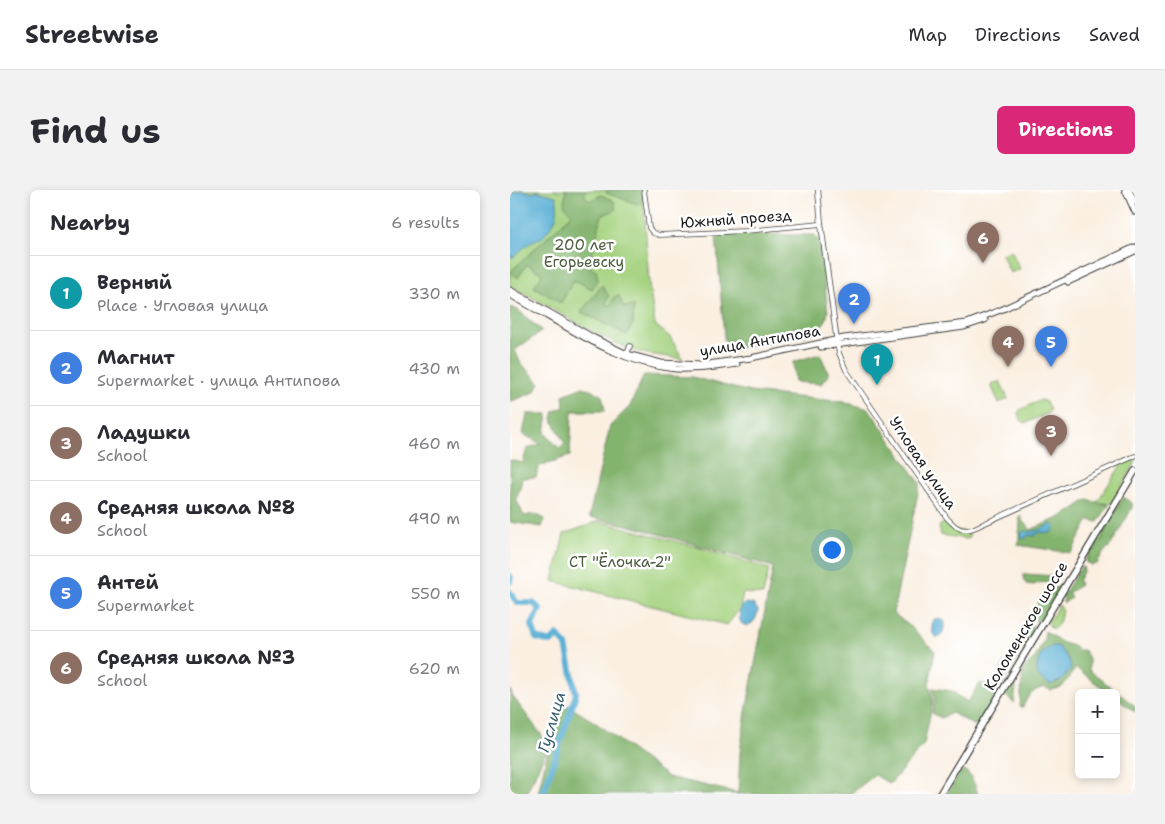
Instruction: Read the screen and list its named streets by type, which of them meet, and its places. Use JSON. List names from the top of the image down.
{
  "streets": {
    "main road": ["улица Антипова", "Коломенское шоссе"],
    "street": ["Южный проезд", "Угловая улица"]
  },
  "crossings": [
    ["улица Антипова", "Угловая улица"]
  ],
  "water": ["Гуслица"],
  "parks": ["200 лет Егорьевску", "СТ \"Ёлочка-2\""],
  "page": {
    "header": "Streetwise",
    "nav": ["Map", "Directions", "Saved"],
    "buttons": "Directions",
    "title": "Find us",
    "heading": ["Nearby", "6 results"],
    "pins": [
      "6",
      "2",
      "4",
      "5",
      "1",
      "3"
    ],
    "list": [
      {
        "mark": "1",
        "name": "Верный",
        "note": "Place · Угловая улица",
        "value": "330 m"
      },
      {
        "mark": "2",
        "name": "Магнит",
        "note": "Supermarket · улица Антипова",
        "value": "430 m"
      },
      {
        "mark": "3",
        "name": "Ладушки",
        "note": "School",
        "value": "460 m"
      },
      {
        "mark": "4",
        "name": "Средняя школа №8",
        "note": "School",
        "value": "490 m"
      },
      {
        "mark": "5",
        "name": "Антей",
        "note": "Supermarket",
        "value": "550 m"
      },
      {
        "mark": "6",
        "name": "Средняя школа №3",
        "note": "School",
        "value": "620 m"
      }
    ],
    "map_buttons": ["+", "−"]
  }
}
